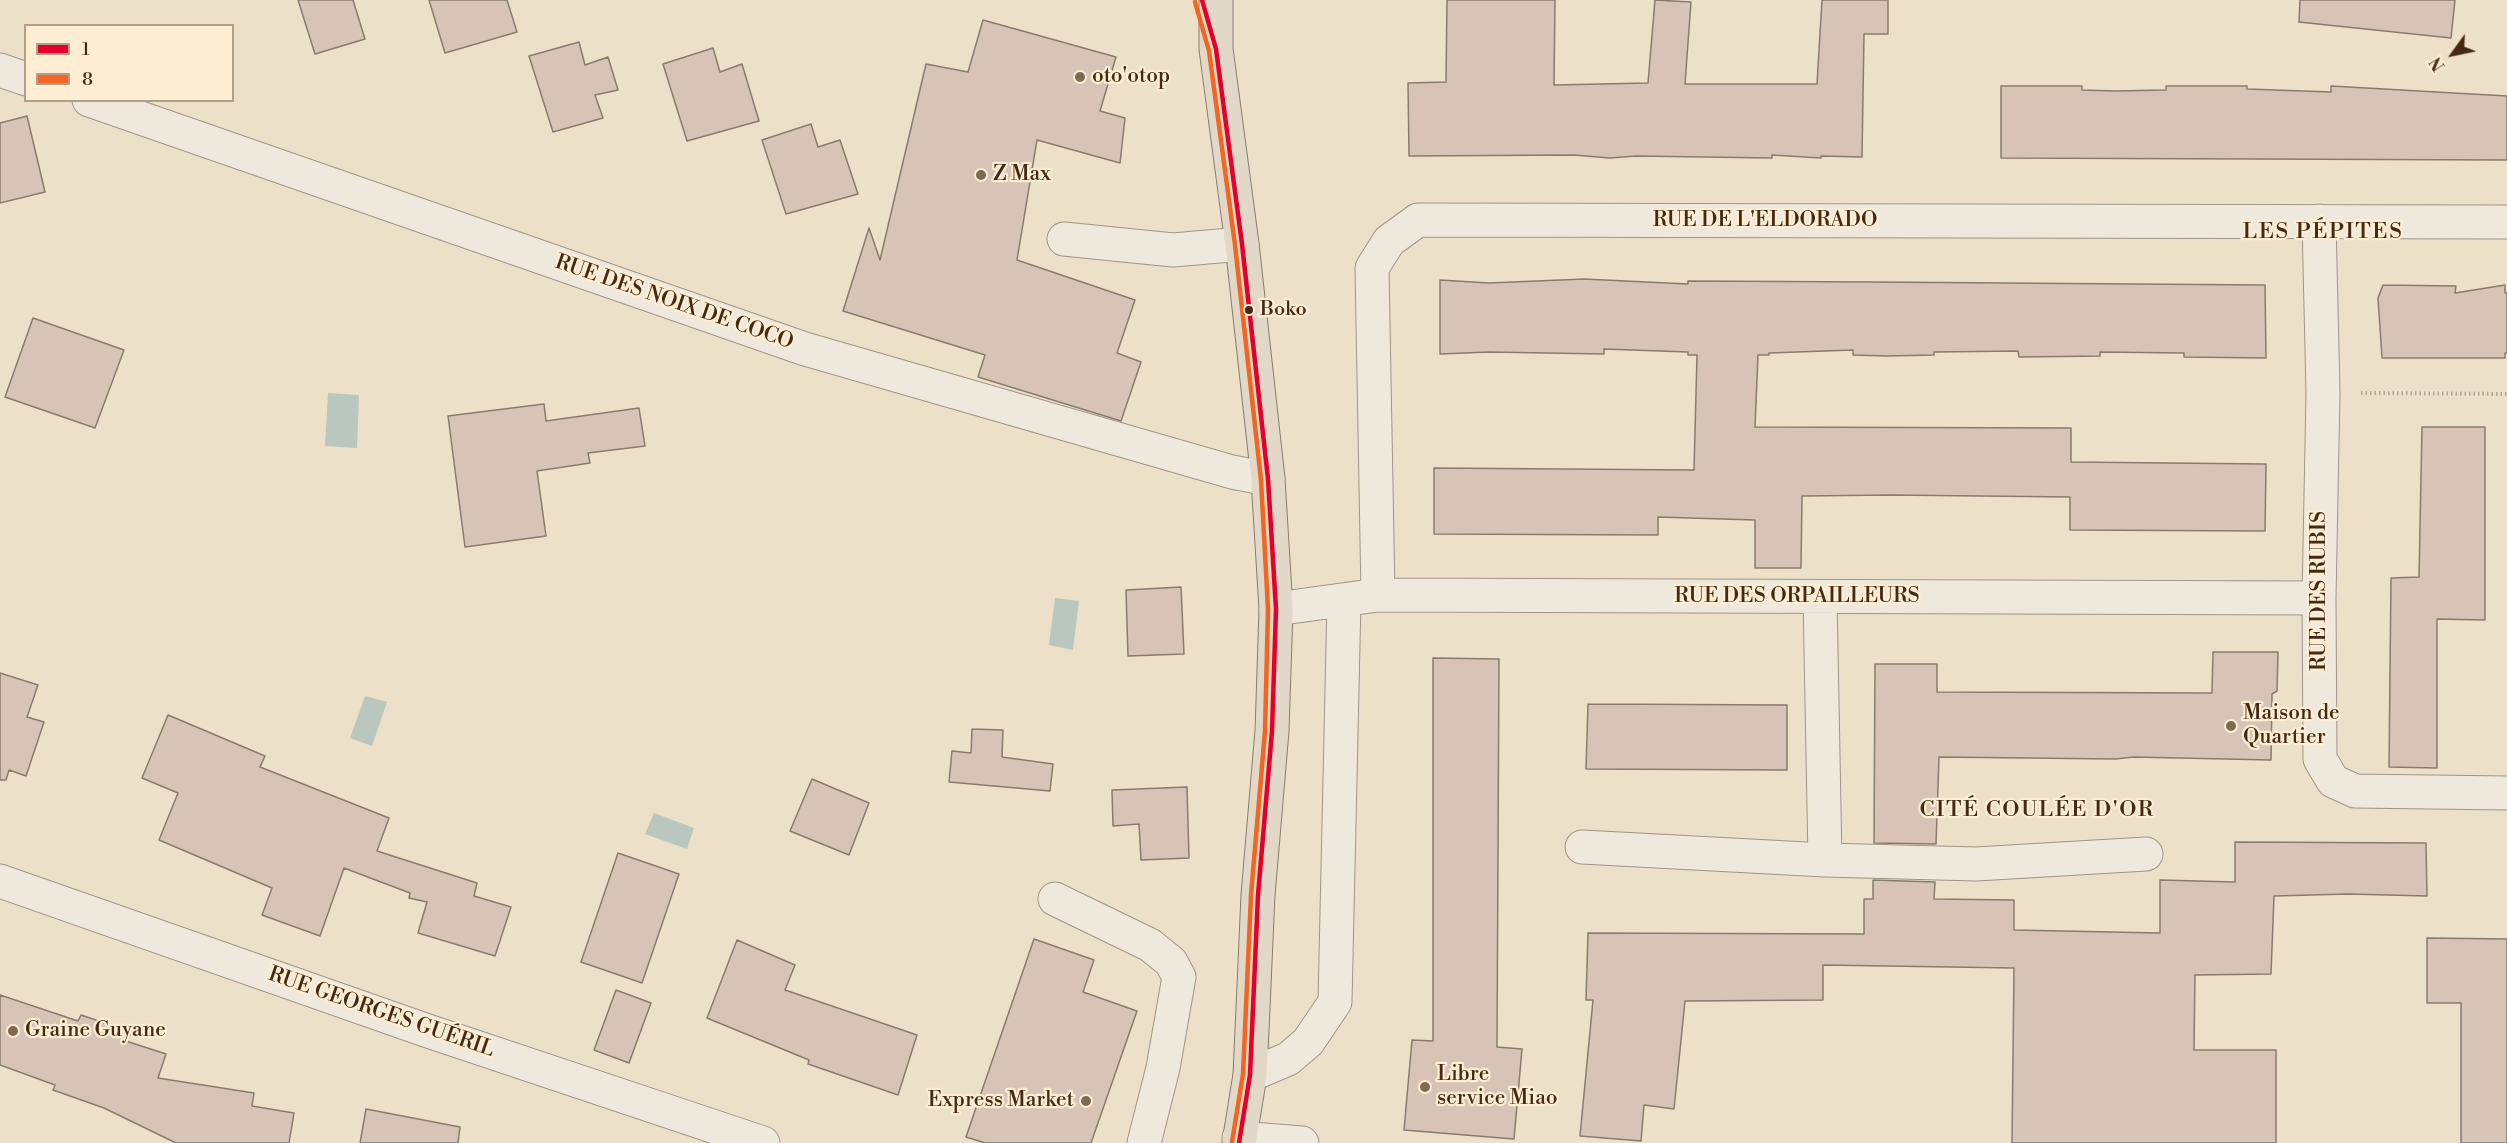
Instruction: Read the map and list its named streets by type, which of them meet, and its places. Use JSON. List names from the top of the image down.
{
  "streets": {
    "street": [
      "RUE DE L'ELDORADO",
      "RUE DES NOIX DE COCO",
      "RUE DES RUBIS",
      "RUE DES ORPAILLEURS",
      "RUE GEORGES GUÉRIL"
    ]
  },
  "crossings": [
    ["RUE DE L'ELDORADO", "RUE DES RUBIS"],
    ["RUE DE L'ELDORADO", "RUE DES ORPAILLEURS"],
    ["RUE DES RUBIS", "RUE DES ORPAILLEURS"]
  ],
  "districts": ["LES PÉPITES", "CITÉ COULÉE D'OR"],
  "places": [
    "oto'otop",
    "Z Max",
    "Boko",
    "Maison de Quartier",
    "Graine Guyane",
    "Libre service Miao",
    "Express Market"
  ],
  "lines": ["transit line 1", "transit line 8"],
  "legend": ["1", "8"],
  "north": "bottom left"
}
